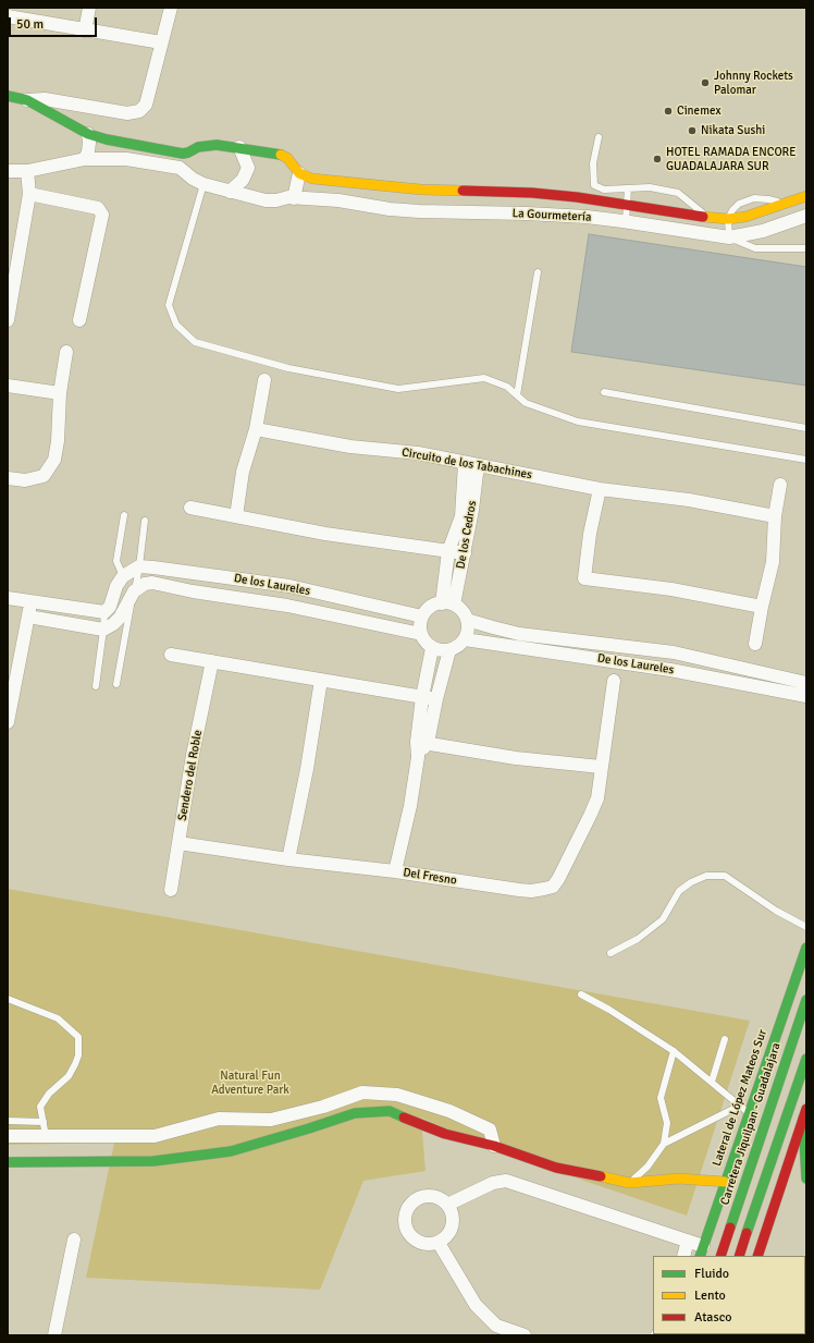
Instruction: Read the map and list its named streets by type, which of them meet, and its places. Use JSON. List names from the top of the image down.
{
  "streets": {
    "main road": ["La Gourmetería", "Lateral de López Mateos Sur", "Carretera Jiquilpan - Guadalajara"],
    "street": [
      "Circuito de los Tabachines",
      "De los Cedros",
      "De los Laureles",
      "Sendero del Roble",
      "Del Fresno"
    ]
  },
  "crossings": [
    ["Circuito de los Tabachines", "De los Cedros"],
    ["De los Cedros", "De los Laureles"],
    ["Sendero del Roble", "Del Fresno"]
  ],
  "parks": ["Natural Fun Adventure Park"],
  "places": [
    "Johnny Rockets Palomar",
    "Cinemex",
    "Nikata Sushi",
    "HOTEL RAMADA ENCORE GUADALAJARA SUR"
  ],
  "legend": ["Fluido", "Lento", "Atasco"],
  "scale_bar": "50 m"
}
